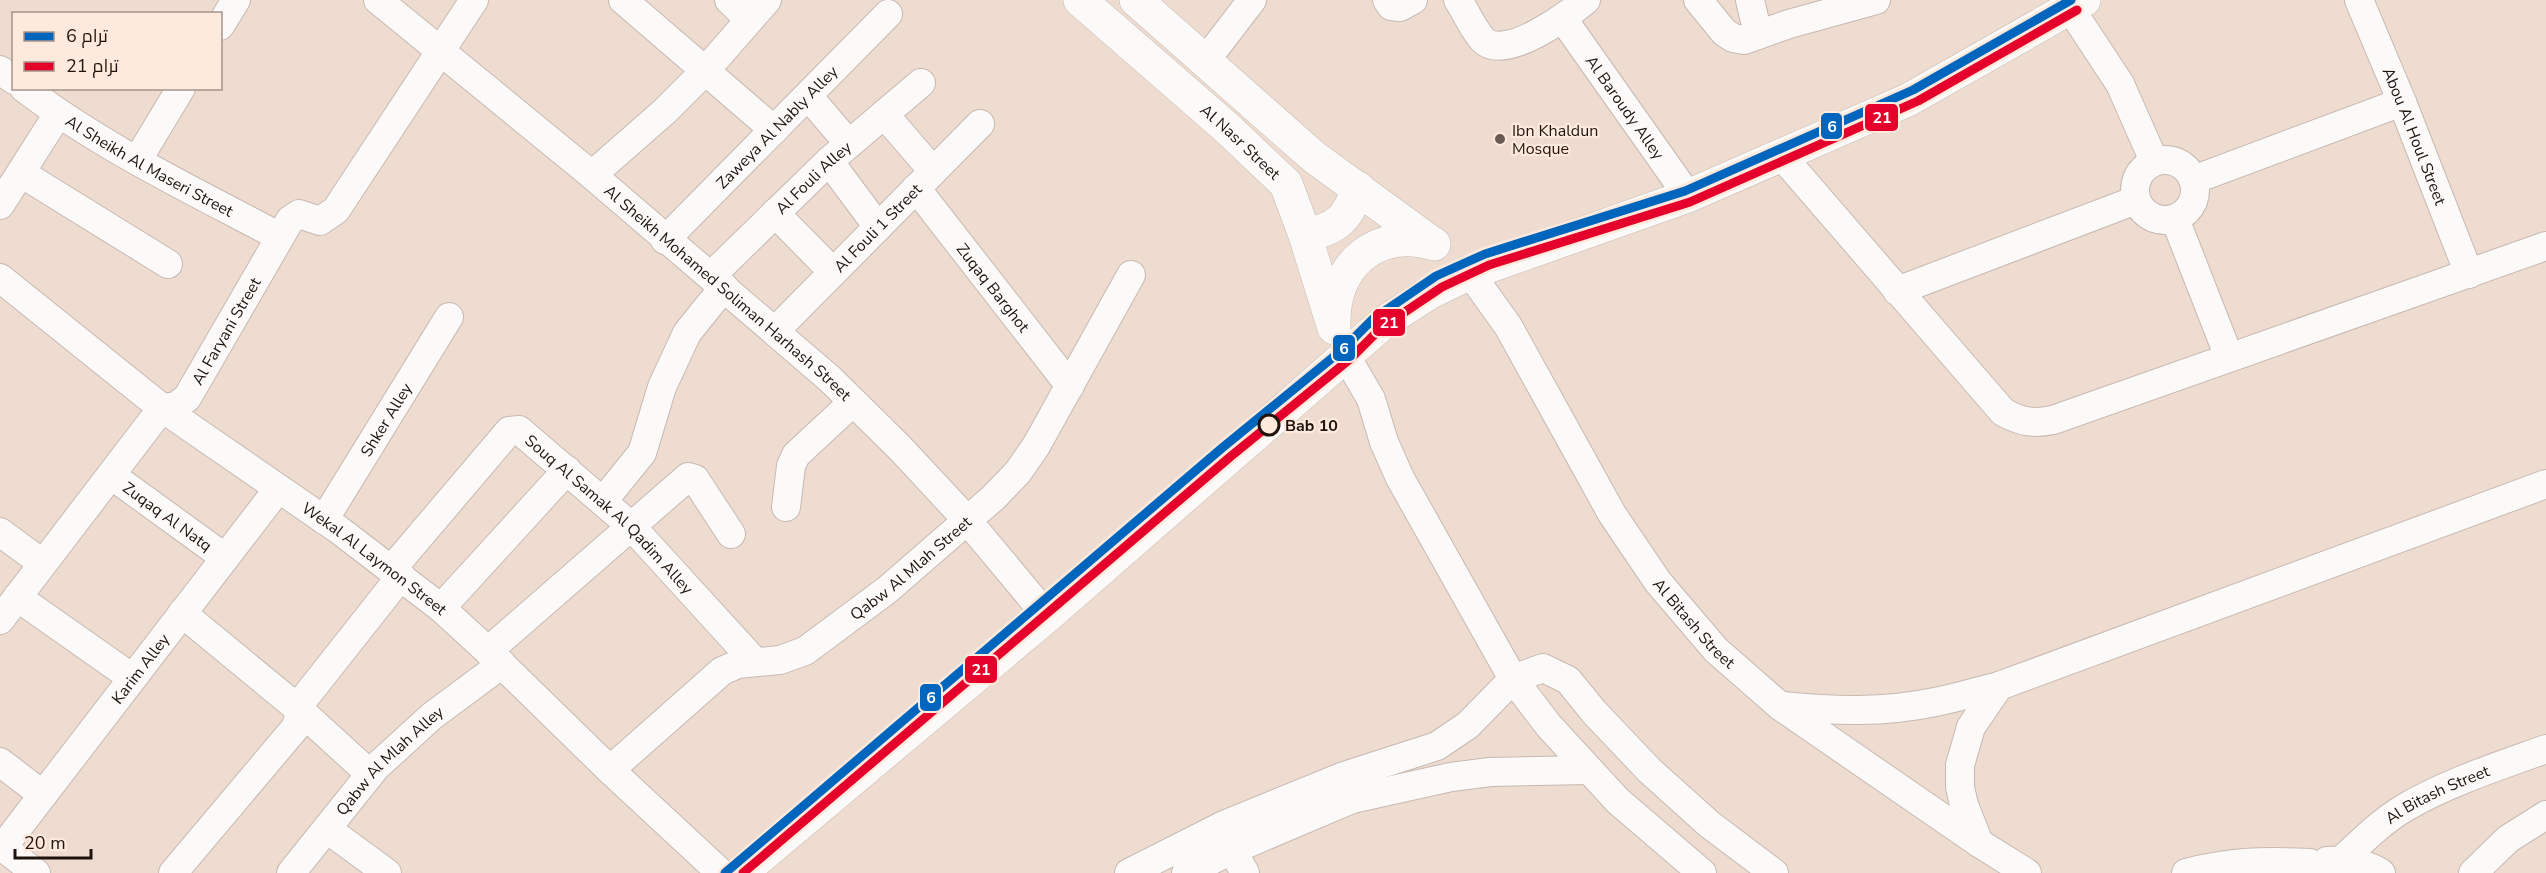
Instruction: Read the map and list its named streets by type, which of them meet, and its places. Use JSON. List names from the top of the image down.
{
  "streets": {
    "main road": ["Al Nasr Street"],
    "street": [
      "Al Baroudy Alley",
      "Zaweya Al Nably Alley",
      "Abou Al Houl Street",
      "Al Sheikh Al Maseri Street",
      "Al Fouli Alley",
      "Al Fouli 1 Street",
      "Zuqaq Barghot",
      "Al Sheikh Mohamed Soliman Harhash Street",
      "Al Faryani Street",
      "Shker Alley",
      "Souq Al Samak Al Qadim Alley",
      "Zuqaq Al Natq",
      "Wekal Al Laymon Street",
      "Qabw Al Mlah Street",
      "Al Bitash Street",
      "Karim Alley",
      "Qabw Al Mlah Alley"
    ]
  },
  "crossings": [
    ["Zaweya Al Nably Alley", "Al Sheikh Mohamed Soliman Harhash Street"],
    ["Al Sheikh Al Maseri Street", "Al Faryani Street"],
    ["Al Fouli Alley", "Zuqaq Barghot"],
    ["Al Fouli Alley", "Al Sheikh Mohamed Soliman Harhash Street"],
    ["Al Fouli Alley", "Souq Al Samak Al Qadim Alley"],
    ["Al Fouli 1 Street", "Zuqaq Barghot"],
    ["Al Fouli 1 Street", "Al Sheikh Mohamed Soliman Harhash Street"],
    ["Zuqaq Barghot", "Qabw Al Mlah Street"],
    ["Al Sheikh Mohamed Soliman Harhash Street", "Al Faryani Street"],
    ["Al Sheikh Mohamed Soliman Harhash Street", "Qabw Al Mlah Street"],
    ["Al Faryani Street", "Zuqaq Al Natq"],
    ["Al Faryani Street", "Wekal Al Laymon Street"],
    ["Shker Alley", "Wekal Al Laymon Street"],
    ["Souq Al Samak Al Qadim Alley", "Wekal Al Laymon Street"],
    ["Souq Al Samak Al Qadim Alley", "Qabw Al Mlah Street"],
    ["Souq Al Samak Al Qadim Alley", "Qabw Al Mlah Alley"],
    ["Zuqaq Al Natq", "Karim Alley"],
    ["Wekal Al Laymon Street", "Qabw Al Mlah Street"],
    ["Wekal Al Laymon Street", "Karim Alley"],
    ["Wekal Al Laymon Street", "Qabw Al Mlah Alley"]
  ],
  "places": ["Ibn Khaldun Mosque", "Bab 10"],
  "lines": ["tram line 6", "tram line 21"],
  "legend": ["ترام 6", "ترام 21"],
  "scale_bar": "20 m"
}
